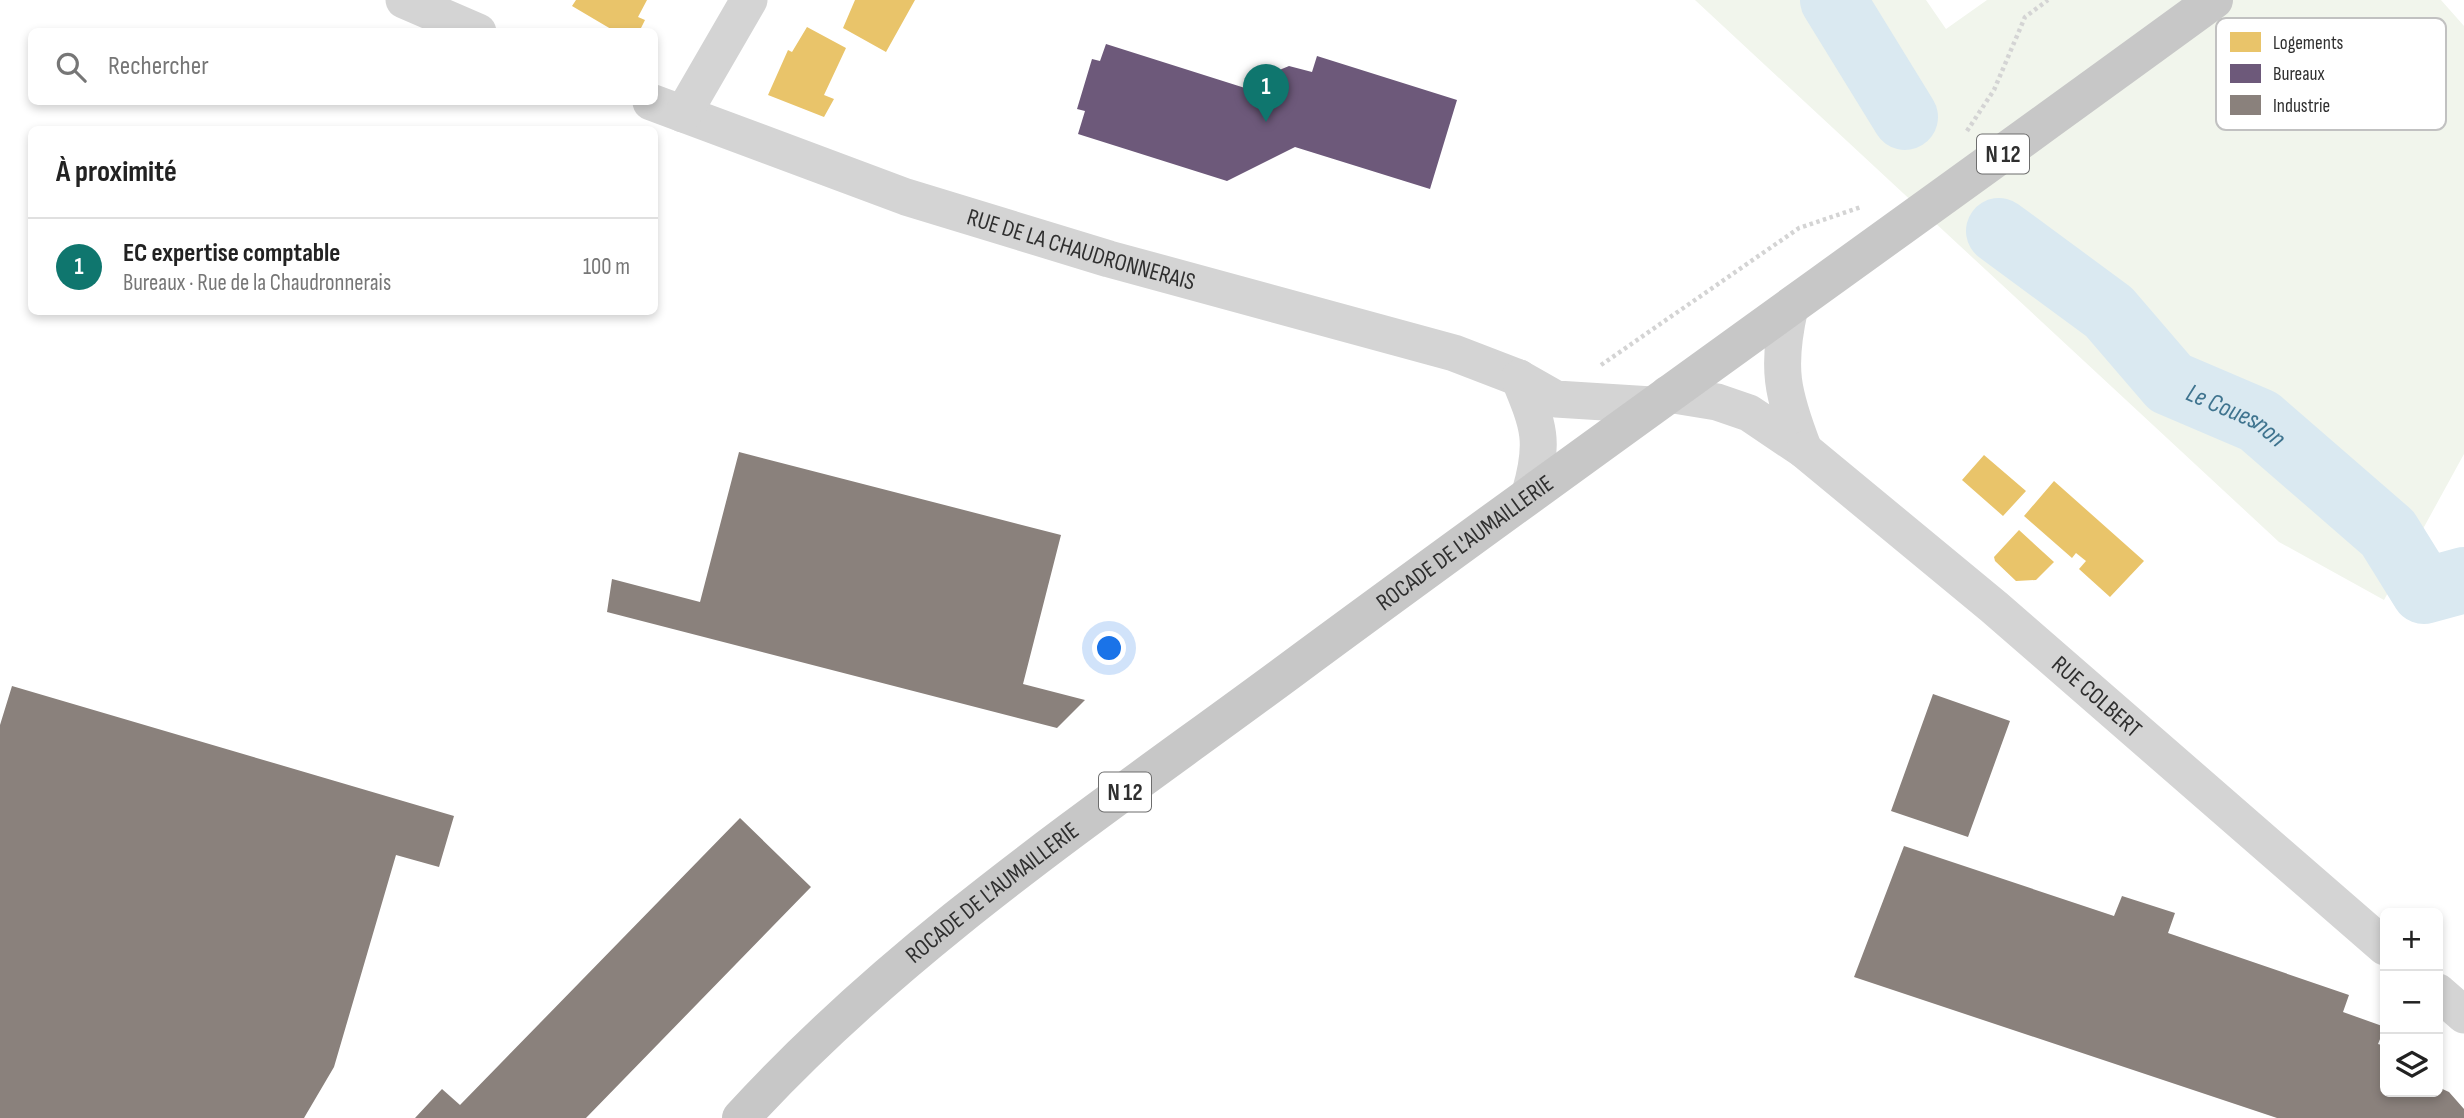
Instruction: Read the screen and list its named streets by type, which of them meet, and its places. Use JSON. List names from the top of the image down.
{
  "streets": {
    "main road": ["N 12", "ROCADE DE L'AUMAILLERIE"],
    "street": ["RUE DE LA CHAUDRONNERAIS", "RUE COLBERT"]
  },
  "crossings": [
    ["RUE DE LA CHAUDRONNERAIS", "ROCADE DE L'AUMAILLERIE"],
    ["RUE DE LA CHAUDRONNERAIS", "RUE COLBERT"],
    ["ROCADE DE L'AUMAILLERIE", "RUE COLBERT"]
  ],
  "water": ["Le Couesnon"],
  "legend": ["Logements", "Bureaux", "Industrie"],
  "page": {
    "search": "Rechercher",
    "pins": "1",
    "heading": "À proximité",
    "list": [
      {
        "mark": "1",
        "name": "EC expertise comptable",
        "note": "Bureaux · Rue de la Chaudronnerais",
        "value": "100 m"
      }
    ],
    "map_buttons": ["+", "−"]
  }
}
